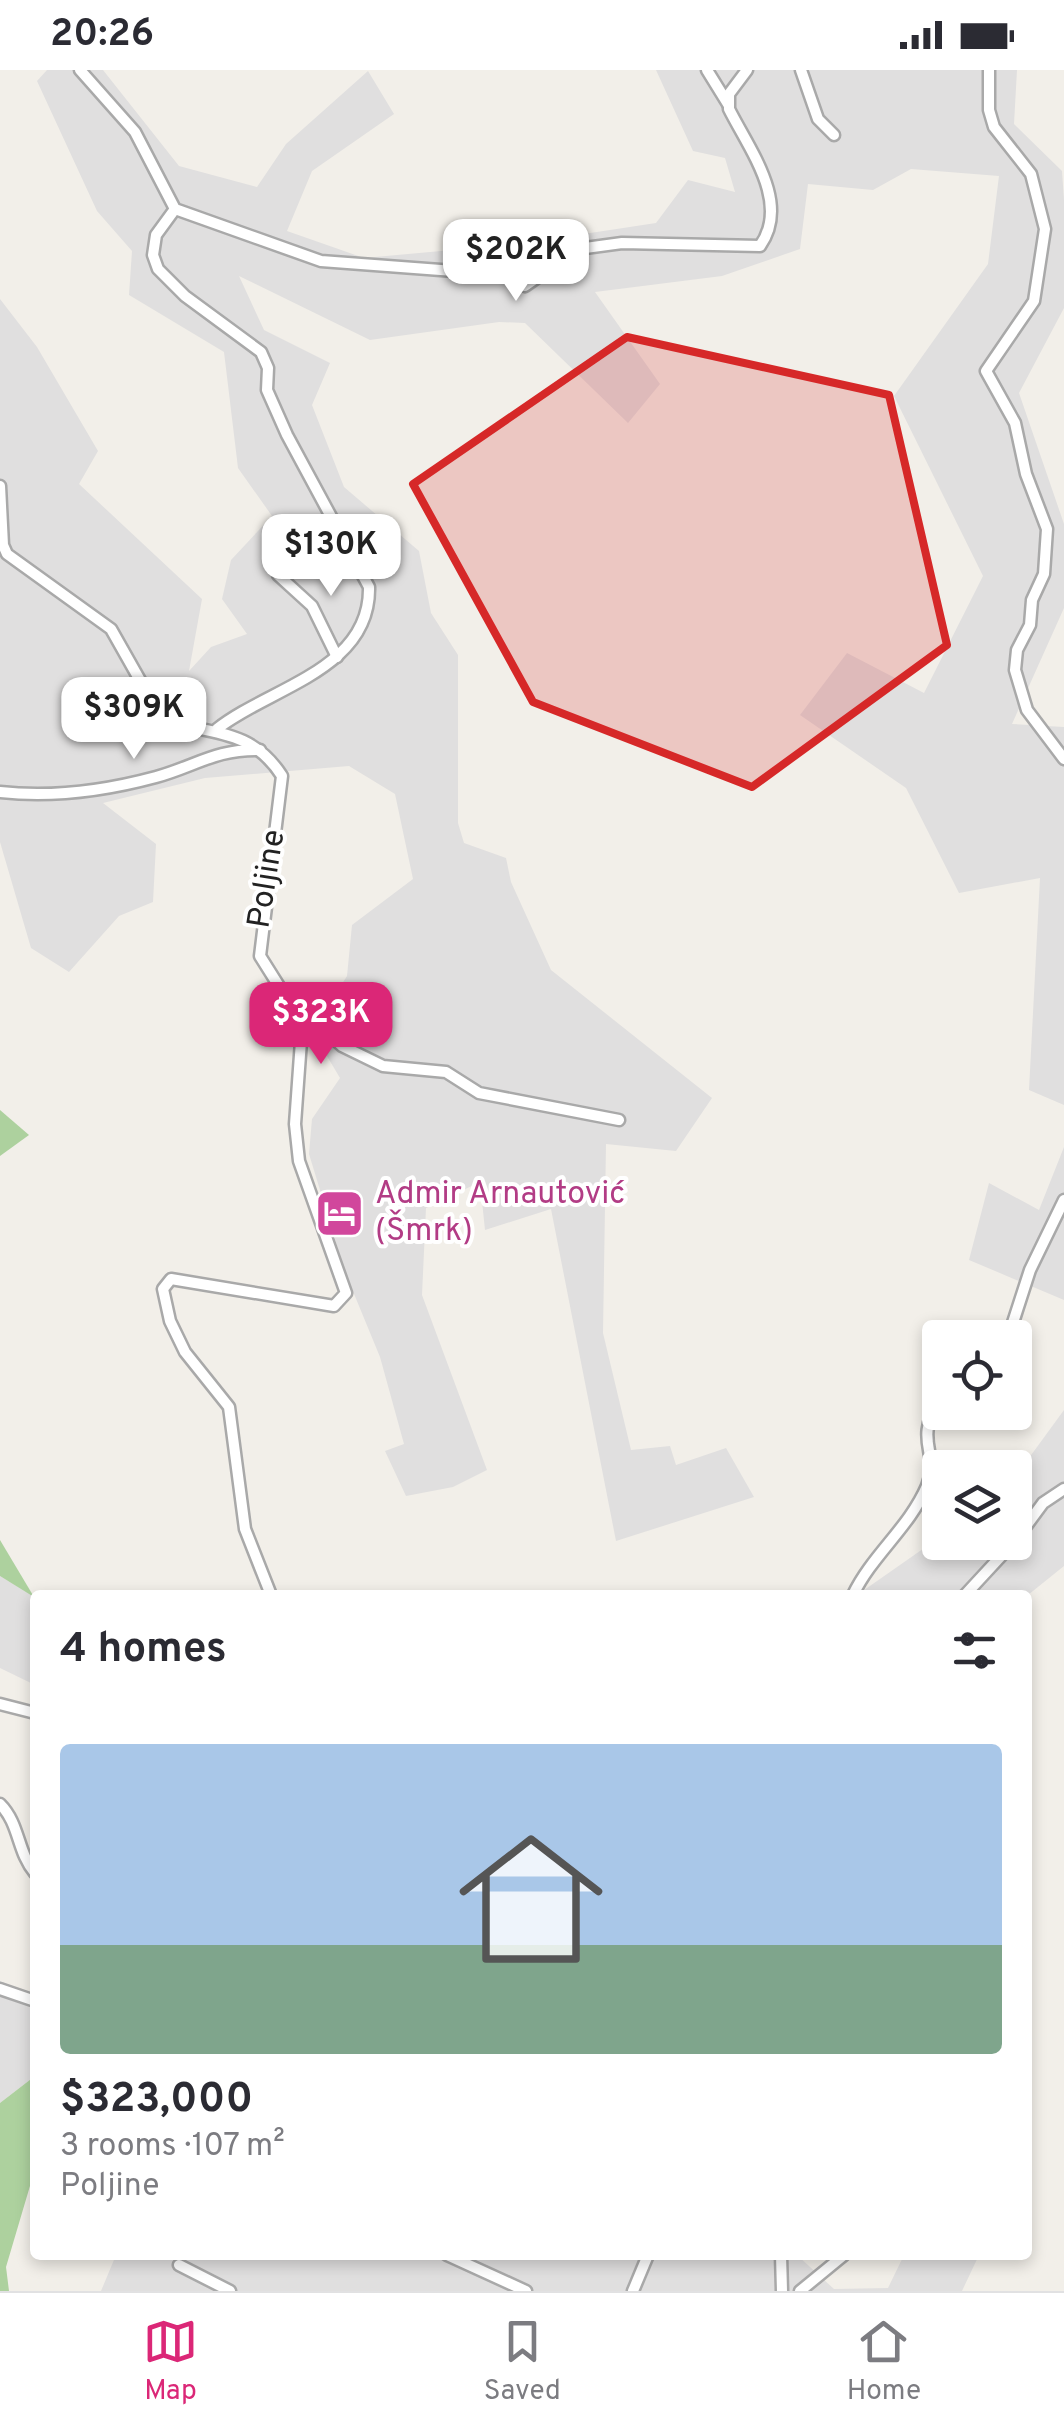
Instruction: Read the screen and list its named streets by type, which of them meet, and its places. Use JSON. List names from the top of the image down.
{
  "streets": {
    "street": ["Poljine"]
  },
  "places": {
    "hotel": ["Admir Arnautović (Šmrk)"]
  },
  "page": {
    "status": "20:26",
    "price": [
      "$202K",
      "$130K",
      "$309K",
      "$323K"
    ],
    "heading": "4 homes",
    "list": [
      {
        "name": "$323,000",
        "note": "3 rooms · 107 m² · Poljine"
      }
    ],
    "tabs": ["Map", "Saved", "Home"]
  }
}
